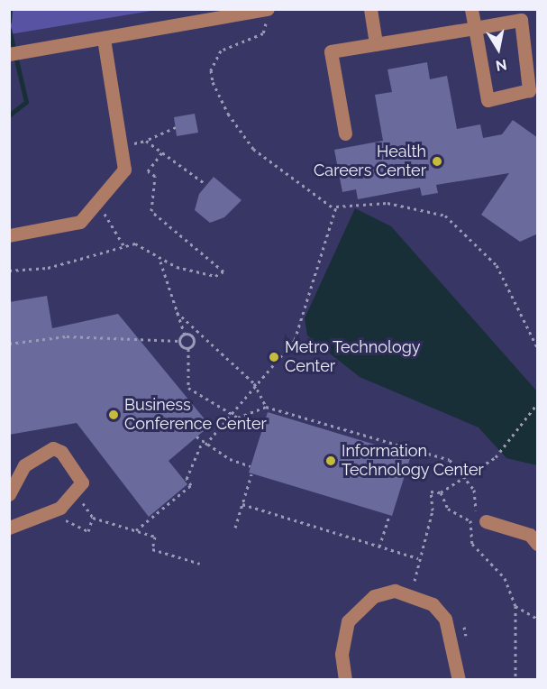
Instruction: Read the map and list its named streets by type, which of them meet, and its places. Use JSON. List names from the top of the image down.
{
  "places": [
    "Health Careers Center",
    "Metro Technology Center",
    "Business Conference Center",
    "Information Technology Center"
  ],
  "north": "bottom"
}
